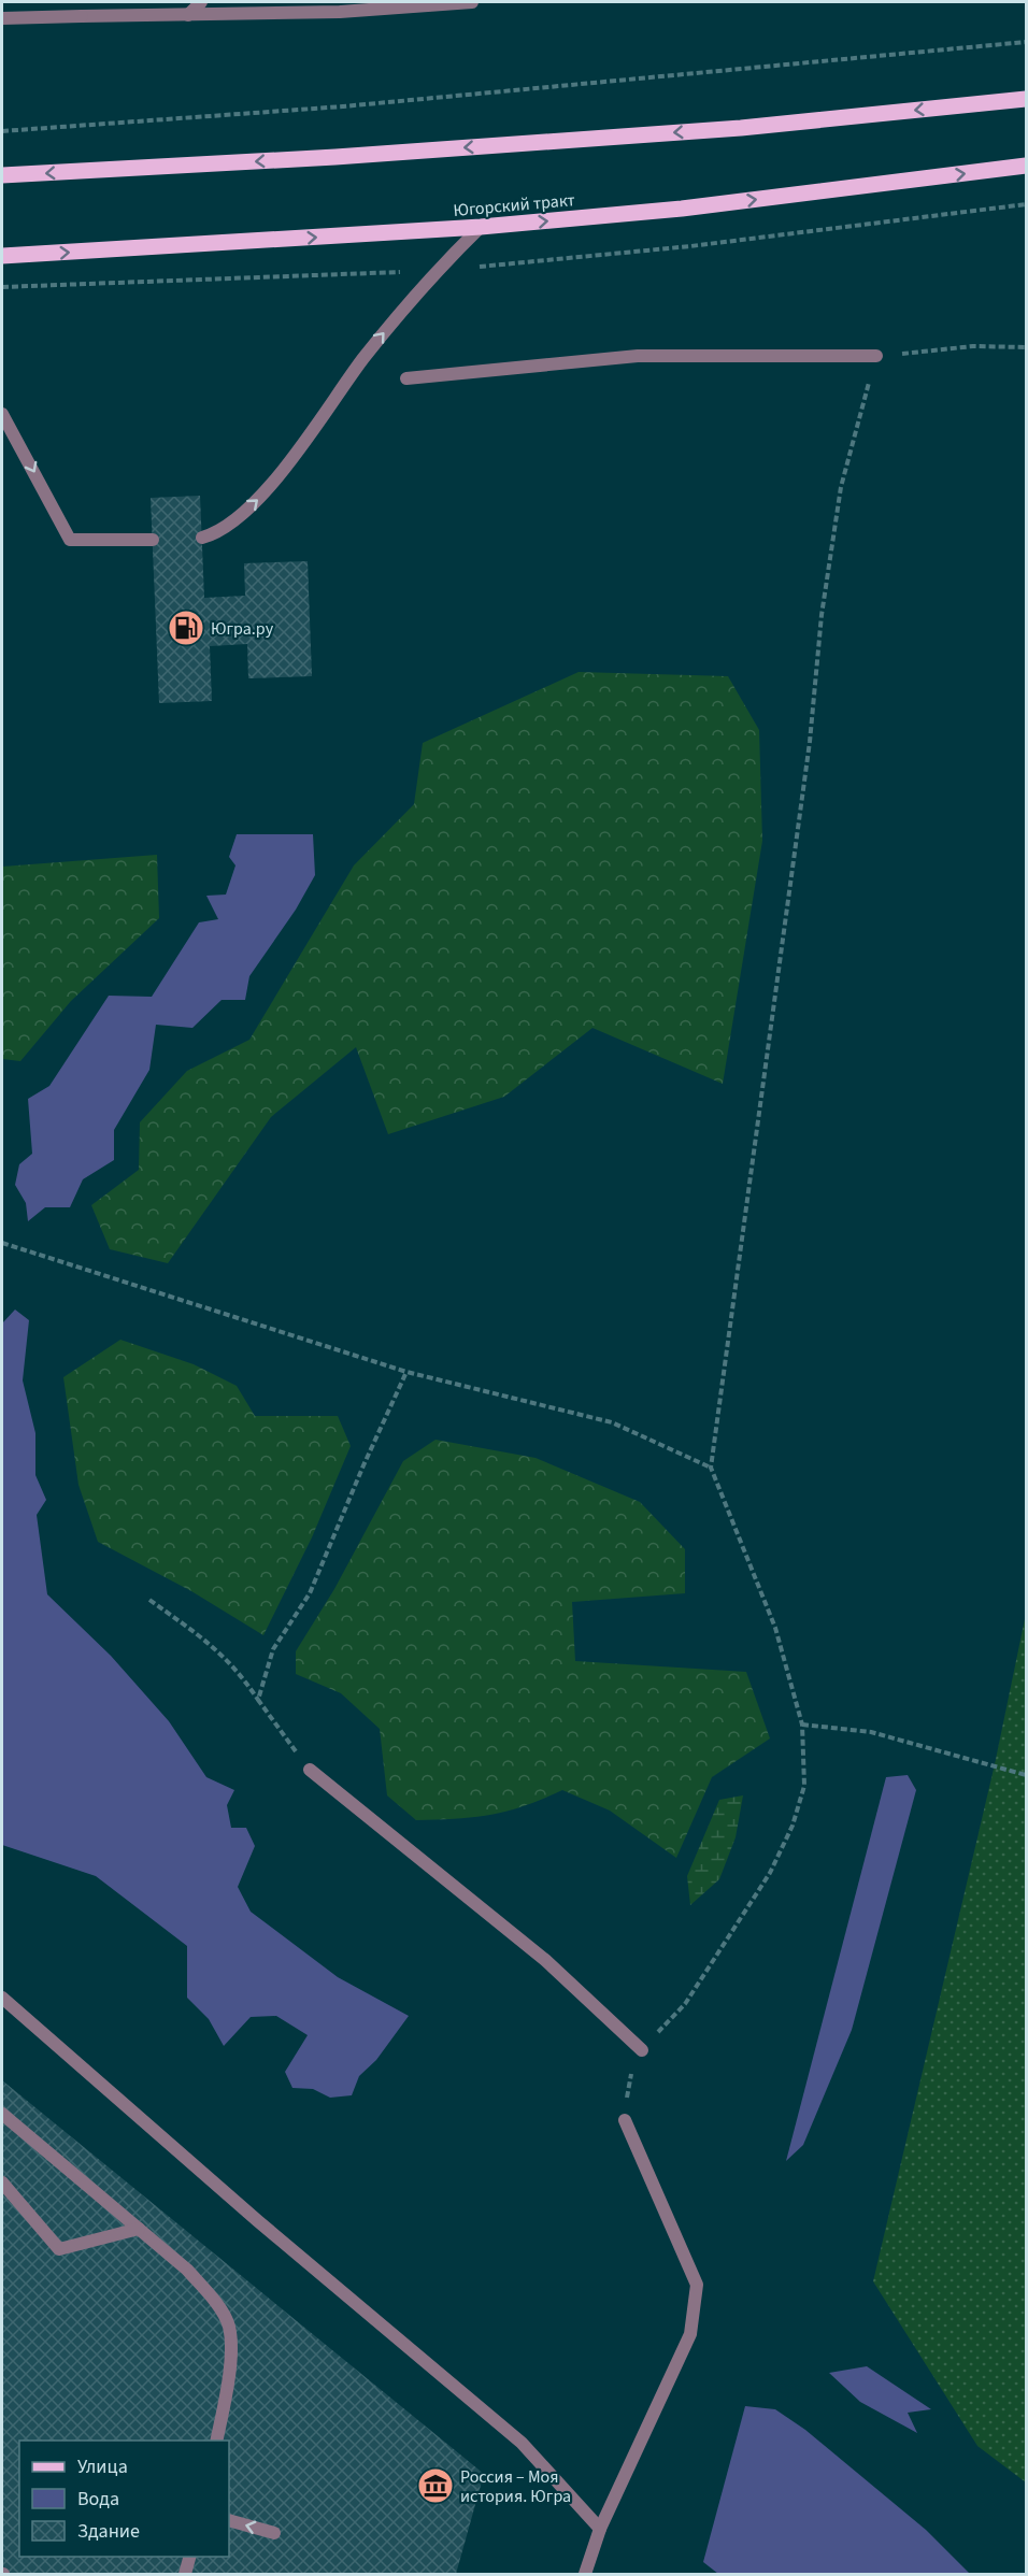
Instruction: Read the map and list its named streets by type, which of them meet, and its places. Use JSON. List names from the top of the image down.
{
  "streets": {
    "main road": ["Югорский тракт"]
  },
  "places": {
    "fuel station": ["Югра.ру"],
    "museum": ["Россия – Моя история. Югра"]
  },
  "legend": ["Улица", "Вода", "Здание"]
}
